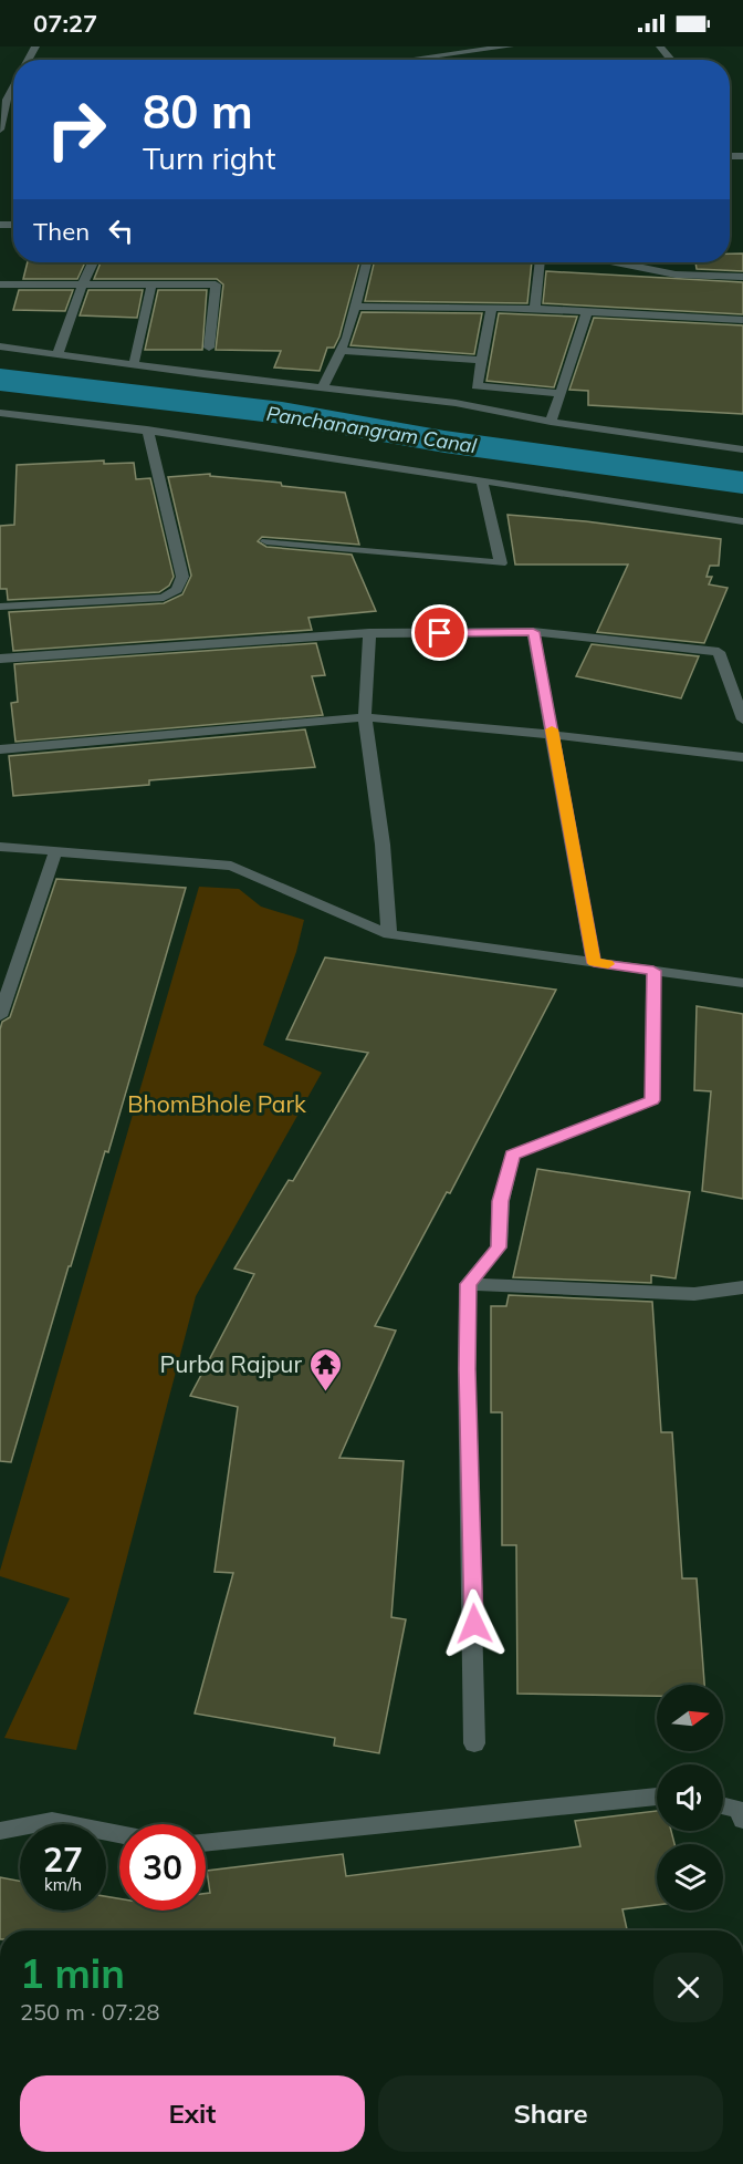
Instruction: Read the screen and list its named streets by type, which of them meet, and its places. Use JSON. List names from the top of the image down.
{
  "water": ["Panchanangram Canal"],
  "parks": ["BhomBhole Park"],
  "places": {
    "temple": ["Purba Rajpur"]
  },
  "north": "right",
  "page": {
    "status": "07:27",
    "turn": ["80 m", "Turn right"],
    "then": "Then",
    "speed": "27 km/h",
    "limit": "30",
    "heading": ["1 min", "250 m · 07:28"],
    "buttons": ["Exit", "Share"]
  }
}
